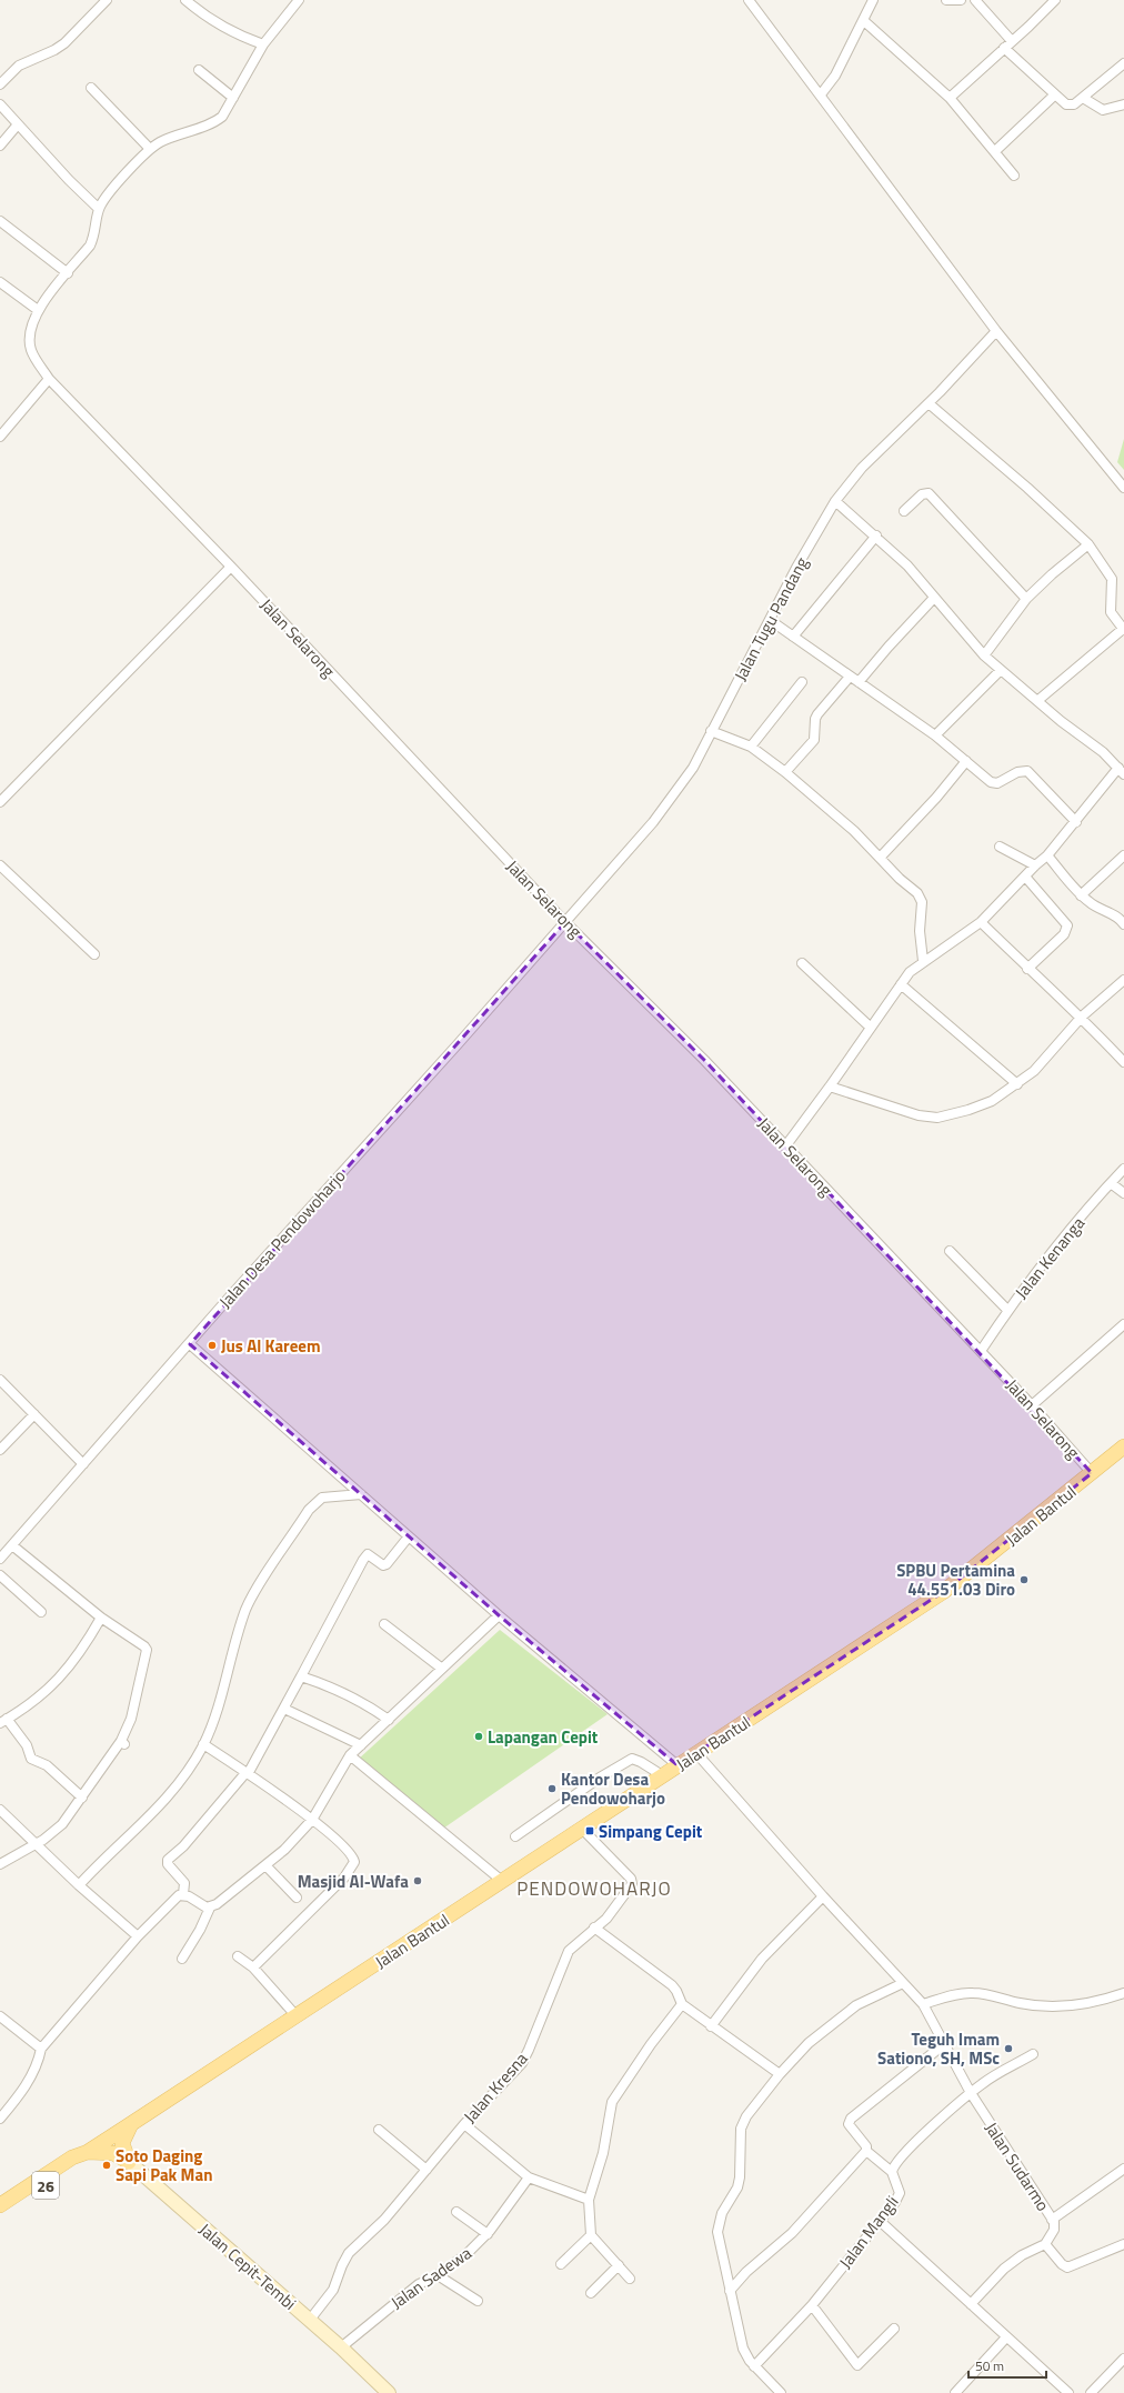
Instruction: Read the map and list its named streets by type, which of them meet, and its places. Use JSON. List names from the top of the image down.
{
  "streets": {
    "main road": ["Jalan Bantul", "26", "Jalan Cepit-Tembi"],
    "street": [
      "Jalan Tugu Pandang",
      "Jalan Selarong",
      "Jalan Desa Pendowoharjo",
      "Jalan Kenanga",
      "Jalan Kresna",
      "Jalan Sudarmo",
      "Jalan Mangli",
      "Jalan Sadewa"
    ]
  },
  "crossings": [
    ["Jalan Tugu Pandang", "Jalan Selarong"],
    ["Jalan Tugu Pandang", "Jalan Desa Pendowoharjo"],
    ["Jalan Selarong", "Jalan Desa Pendowoharjo"],
    ["Jalan Selarong", "Jalan Kenanga"],
    ["Jalan Selarong", "Jalan Bantul"],
    ["Jalan Bantul", "Jalan Kresna"],
    ["Jalan Bantul", "Jalan Sudarmo"],
    ["Jalan Bantul", "Jalan Cepit-Tembi"],
    ["Jalan Kresna", "Jalan Cepit-Tembi"],
    ["Jalan Sudarmo", "Jalan Mangli"],
    ["Jalan Cepit-Tembi", "Jalan Sadewa"]
  ],
  "districts": ["PENDOWOHARJO"],
  "places": {
    "other": [
      "Jus Al Kareem",
      "SPBU Pertamina 44.551.03 Diro",
      "Lapangan Cepit",
      "Kantor Desa Pendowoharjo",
      "Masjid Al-Wafa",
      "Teguh Imam Sationo, SH, MSc",
      "Soto Daging Sapi Pak Man"
    ],
    "transit": ["Simpang Cepit"]
  },
  "scale_bar": "50 m"
}
